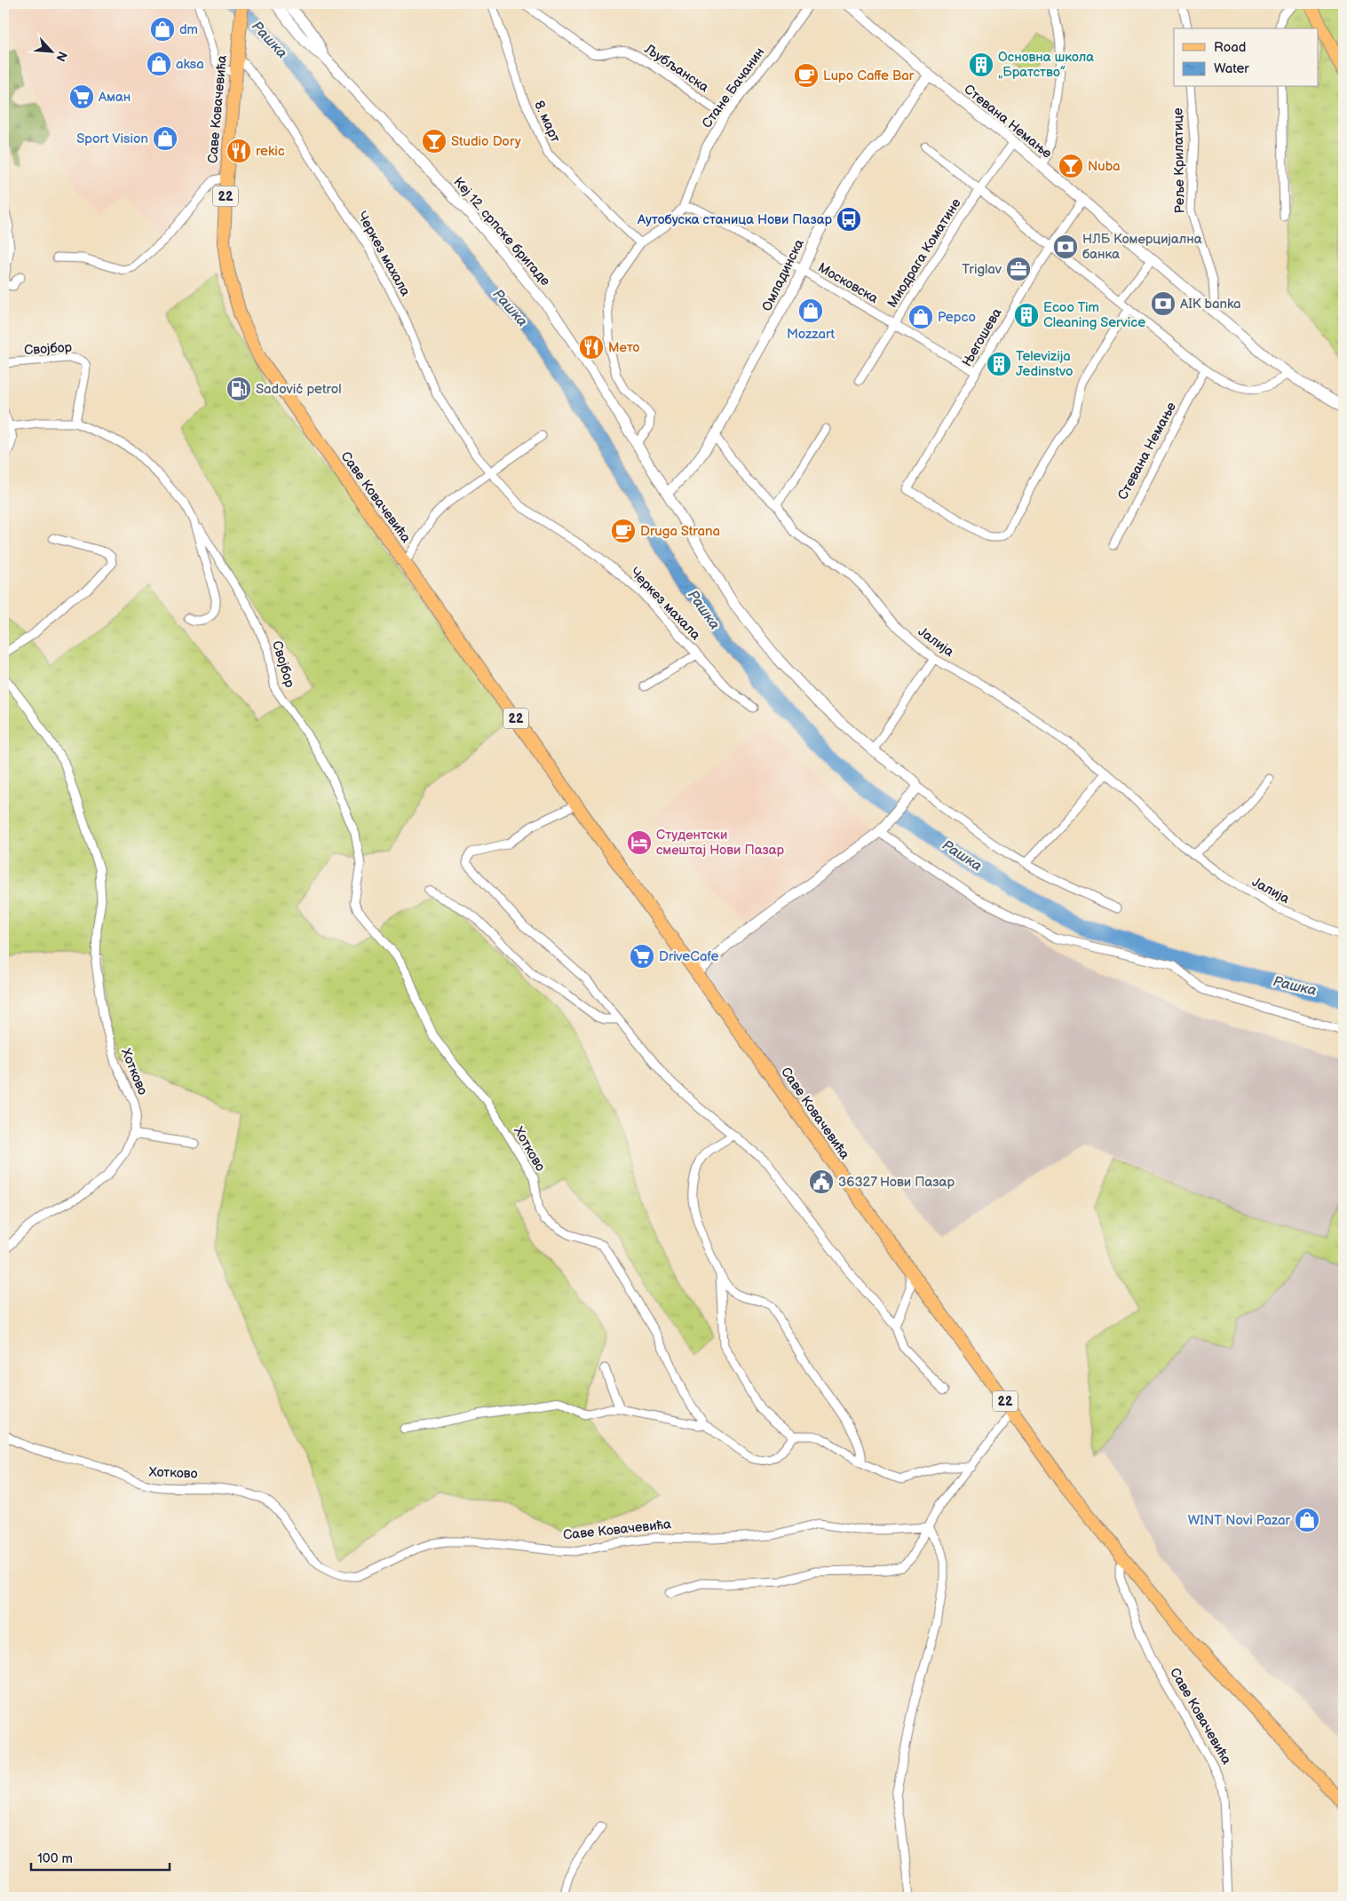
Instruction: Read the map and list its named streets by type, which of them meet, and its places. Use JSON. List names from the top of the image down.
{
  "streets": {
    "main road": ["Саве Ковачевића", "22"],
    "street": [
      "Љубљанска",
      "Стане Бачанин",
      "8. март",
      "Стевана Немање",
      "Реље Крилатице",
      "Кеј 12. српске бригаде",
      "Миодрага Коматине",
      "Черкез махала",
      "Омладинска",
      "Московска",
      "Његошева",
      "Својбор",
      "Јалија",
      "Хотково"
    ]
  },
  "crossings": [
    ["Љубљанска", "Стане Бачанин"],
    ["Стане Бачанин", "8. март"],
    ["Стане Бачанин", "Кеј 12. српске бригаде"],
    ["Стане Бачанин", "Московска"],
    ["Саве Ковачевића", "Черкез махала"],
    ["Саве Ковачевића", "Хотково"],
    ["Стевана Немање", "Реље Крилатице"],
    ["Стевана Немање", "Миодрага Коматине"],
    ["Стевана Немање", "Омладинска"],
    ["Стевана Немање", "Његошева"],
    ["Кеј 12. српске бригаде", "Омладинска"],
    ["Миодрага Коматине", "Московска"],
    ["Омладинска", "Московска"],
    ["Омладинска", "Јалија"],
    ["Московска", "Његошева"],
    ["Својбор", "Хотково"]
  ],
  "water": ["Рашка"],
  "places": {
    "shop": [
      "dm",
      "aksa",
      "Sport Vision",
      "Mozzart",
      "Pepco",
      "WINT Novi Pazar"
    ],
    "building": ["Основна школа „Братство”", "Ecoo Tim Cleaning Service", "Televizija Jedinstvo"],
    "cafe": ["Lupo Caffe Bar", "Druga Strana"],
    "supermarket": ["Аман", "DriveCafe"],
    "bar": ["Studio Dory", "Nuba"],
    "restaurant": ["rekic", "Мето"],
    "bus stop": ["Аутобуска станица Нови Пазар"],
    "bank": ["НЛБ Комерцијална банка", "AIK banka"],
    "office": ["Triglav"],
    "fuel station": ["Sadović petrol"],
    "hotel": ["Студентски смештај Нови Пазар"],
    "public building": ["36327 Нови Пазар"]
  },
  "legend": ["Road", "Water"],
  "scale_bar": "100 m",
  "north": "bottom right"
}
